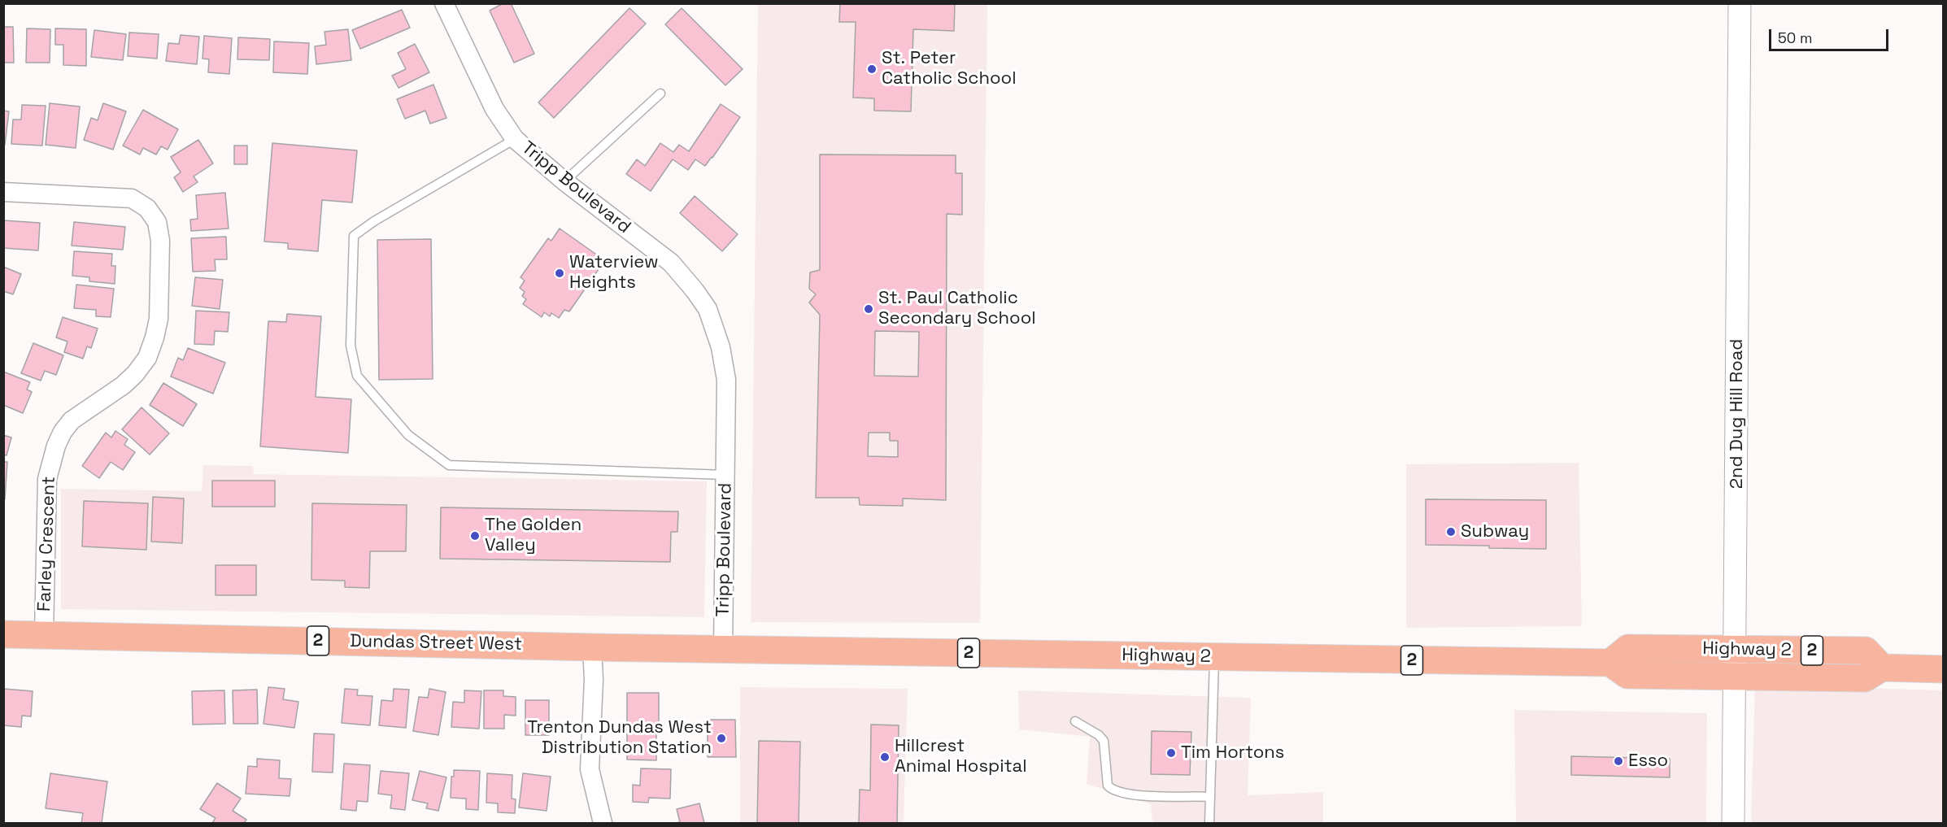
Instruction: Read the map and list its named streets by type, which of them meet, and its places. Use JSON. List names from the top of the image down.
{
  "streets": {
    "main road": ["2", "Dundas Street West", "Highway 2"],
    "street": ["Tripp Boulevard", "2nd Dug Hill Road", "Farley Crescent"]
  },
  "crossings": [
    ["Tripp Boulevard", "Dundas Street West"],
    ["Tripp Boulevard", "Highway 2"],
    ["2nd Dug Hill Road", "Highway 2"],
    ["Farley Crescent", "Dundas Street West"],
    ["Dundas Street West", "Highway 2"]
  ],
  "places": [
    "St. Peter Catholic School",
    "Waterview Heights",
    "St. Paul Catholic Secondary School",
    "Subway",
    "The Golden Valley",
    "Trenton Dundas West Distribution Station",
    "Tim Hortons",
    "Hillcrest Animal Hospital",
    "Esso"
  ],
  "scale_bar": "50 m"
}
